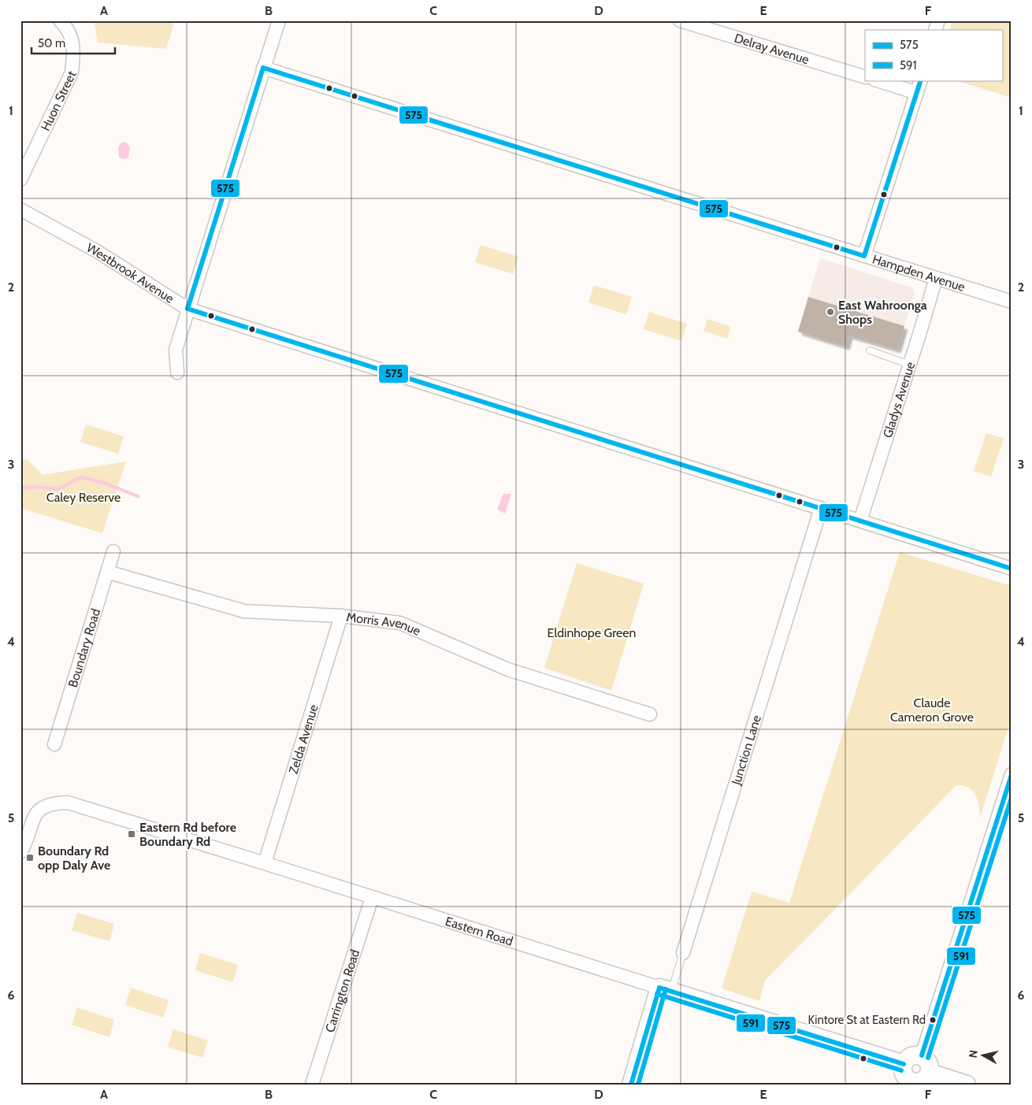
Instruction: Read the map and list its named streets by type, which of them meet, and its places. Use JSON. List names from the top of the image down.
{
  "streets": {
    "main road": ["Eastern Road"],
    "street": [
      "Delray Avenue",
      "Huon Street",
      "Westbrook Avenue",
      "Hampden Avenue",
      "Gladys Avenue",
      "Morris Avenue",
      "Boundary Road",
      "Zelda Avenue",
      "Junction Lane",
      "Carrington Road"
    ]
  },
  "crossings": [
    ["Westbrook Avenue", "Gladys Avenue"],
    ["Westbrook Avenue", "Junction Lane"],
    ["Hampden Avenue", "Gladys Avenue"],
    ["Morris Avenue", "Boundary Road"],
    ["Morris Avenue", "Zelda Avenue"],
    ["Zelda Avenue", "Eastern Road"],
    ["Junction Lane", "Eastern Road"],
    ["Eastern Road", "Carrington Road"]
  ],
  "parks": ["Caley Reserve", "Eldinhope Green", "Claude Cameron Grove"],
  "places": {
    "other": ["East Wahroonga Shops", "Kintore St at Eastern Rd"],
    "transit": ["Eastern Rd before Boundary Rd", "Boundary Rd opp Daly Ave"]
  },
  "lines": ["transit line 575", "transit line 591"],
  "legend": ["575", "591"],
  "scale_bar": "50 m",
  "north": "left",
  "grid": {
    "columns": [
      "A",
      "B",
      "C",
      "D",
      "E",
      "F"
    ],
    "rows": [
      "1",
      "2",
      "3",
      "4",
      "5",
      "6"
    ]
  }
}
